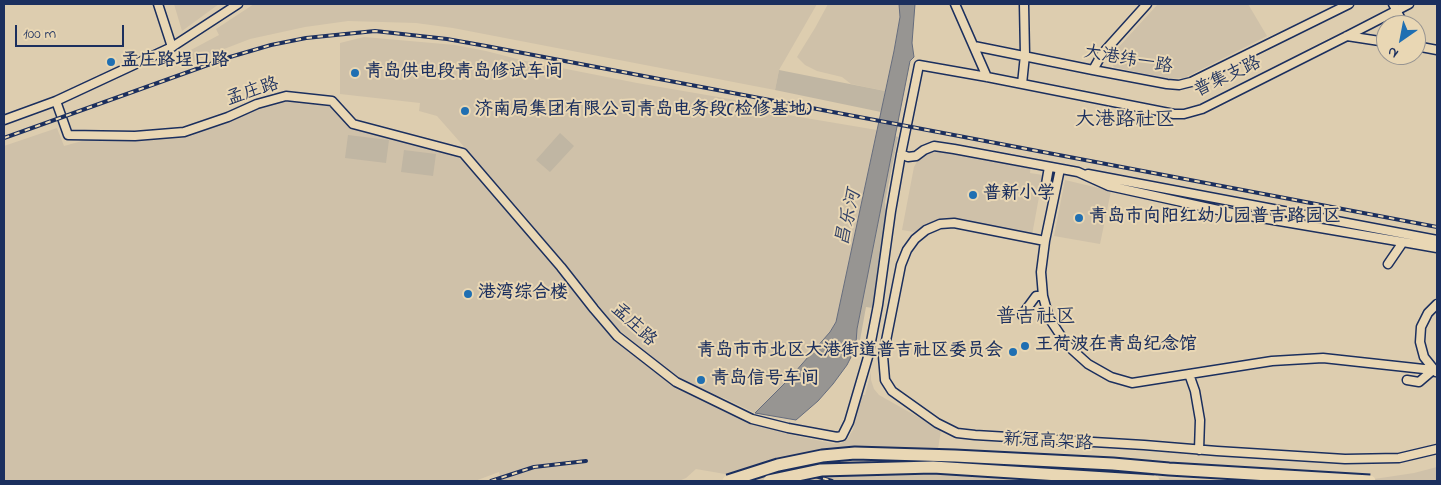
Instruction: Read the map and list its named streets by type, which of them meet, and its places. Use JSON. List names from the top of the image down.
{
  "streets": {
    "highway": ["新冠高架路"],
    "street": ["大港纬一路", "普集支路", "孟庄路"]
  },
  "crossings": [
    ["普集支路", "孟庄路"]
  ],
  "districts": ["大港路社区", "普吉社区"],
  "water": ["昌乐河"],
  "places": [
    "孟庄路埕口路",
    "青岛供电段青岛修试车间",
    "济南局集团有限公司青岛电务段(检修基地)",
    "普新小学",
    "青岛市向阳红幼儿园普吉路园区",
    "港湾综合楼",
    "王荷波在青岛纪念馆",
    "青岛市市北区大港街道普吉社区委员会",
    "青岛信号车间"
  ],
  "scale_bar": "100 m",
  "north": "bottom left"
}
